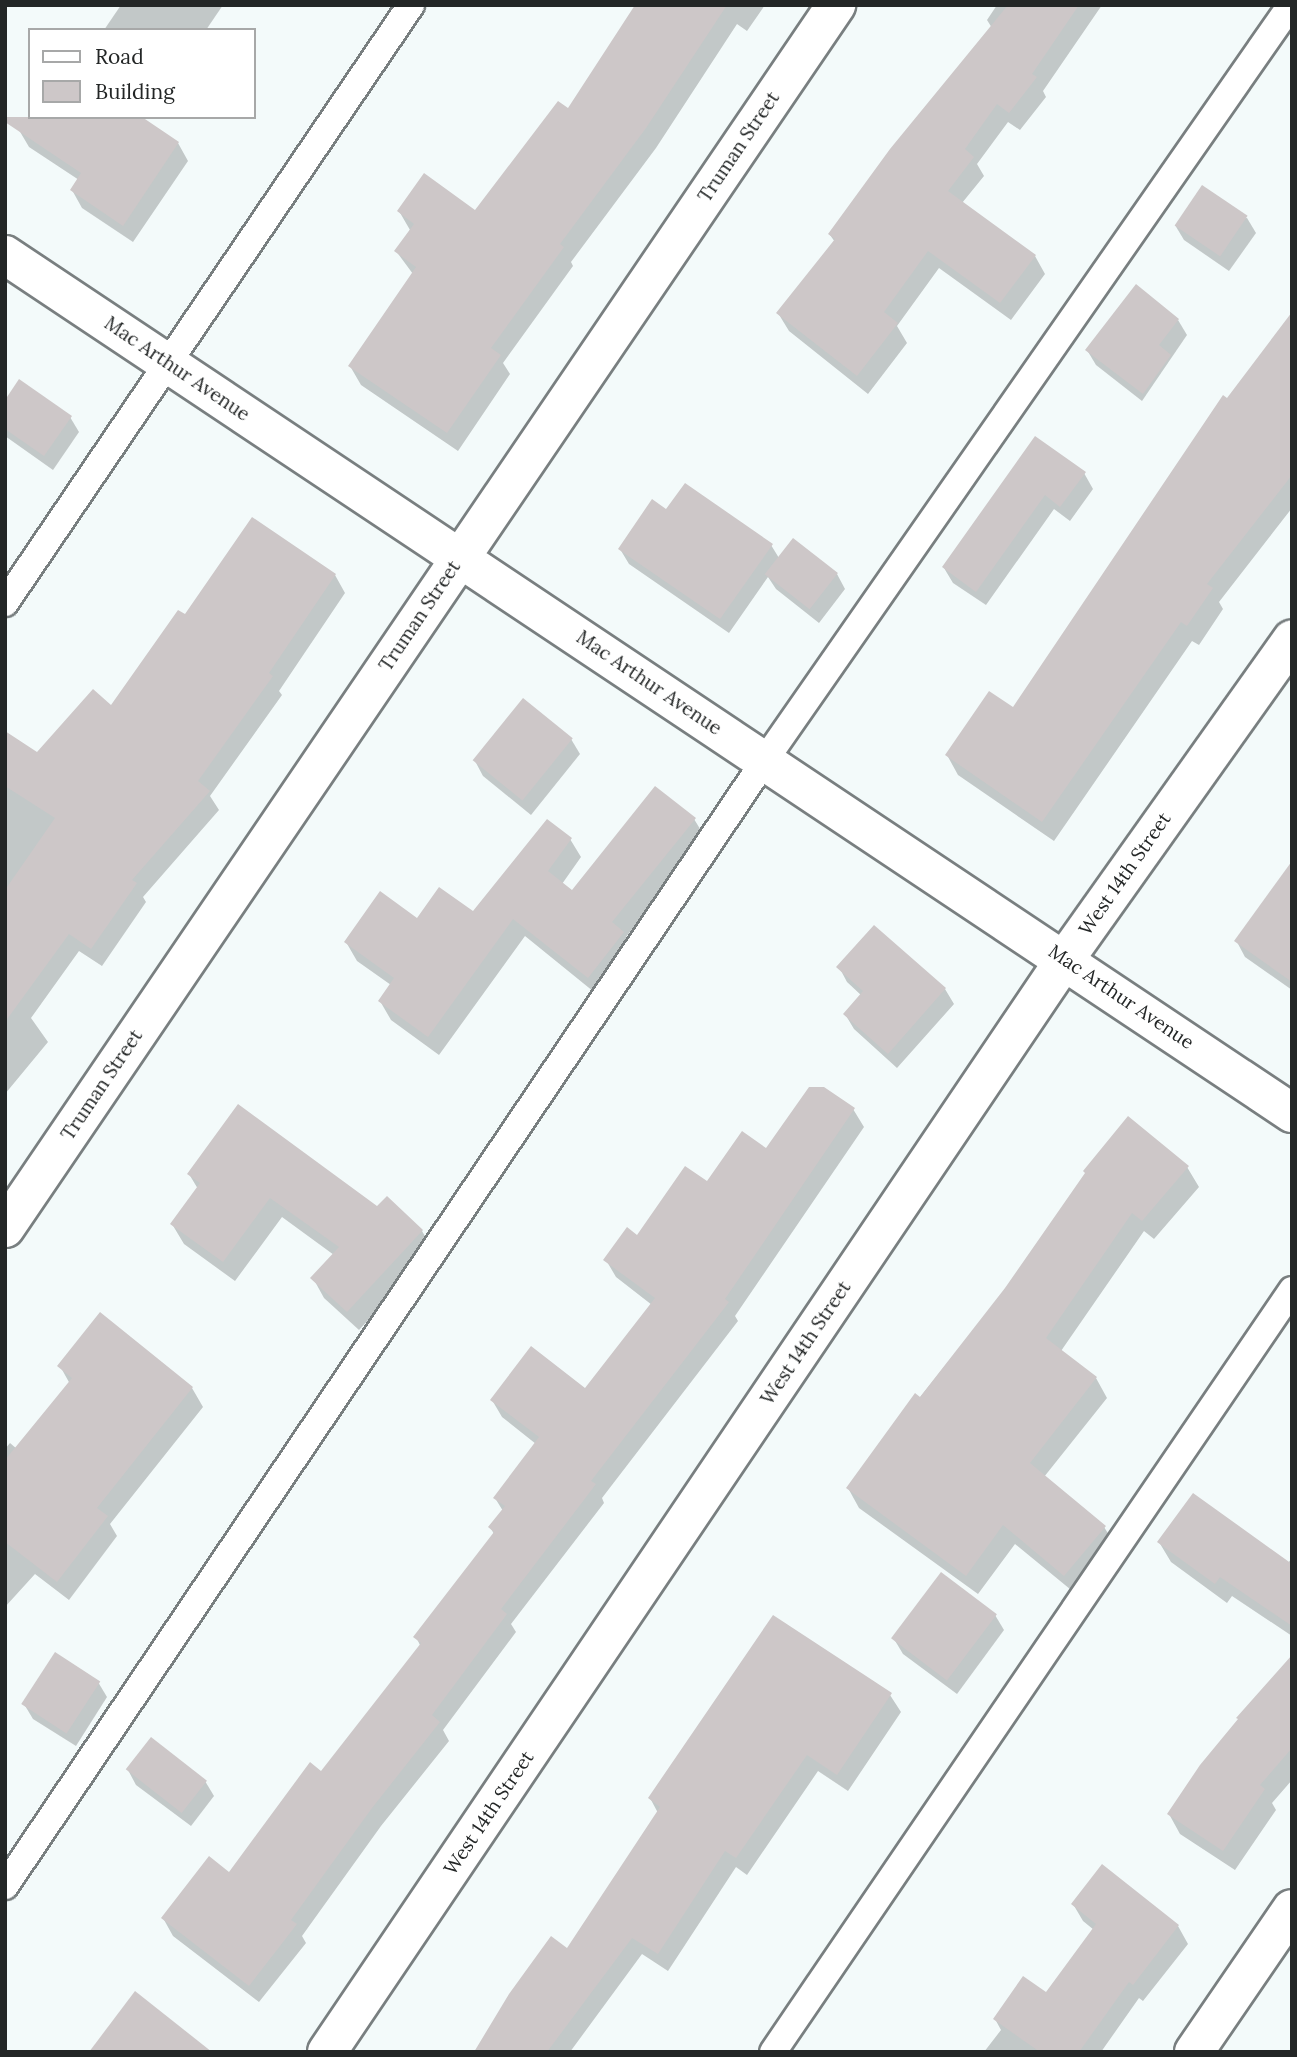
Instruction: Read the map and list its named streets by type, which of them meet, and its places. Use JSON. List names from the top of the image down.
{
  "streets": {
    "street": ["Truman Street", "Mac Arthur Avenue", "West 14th Street"]
  },
  "crossings": [
    ["Truman Street", "Mac Arthur Avenue"],
    ["Mac Arthur Avenue", "West 14th Street"]
  ],
  "legend": ["Road", "Building"]
}
